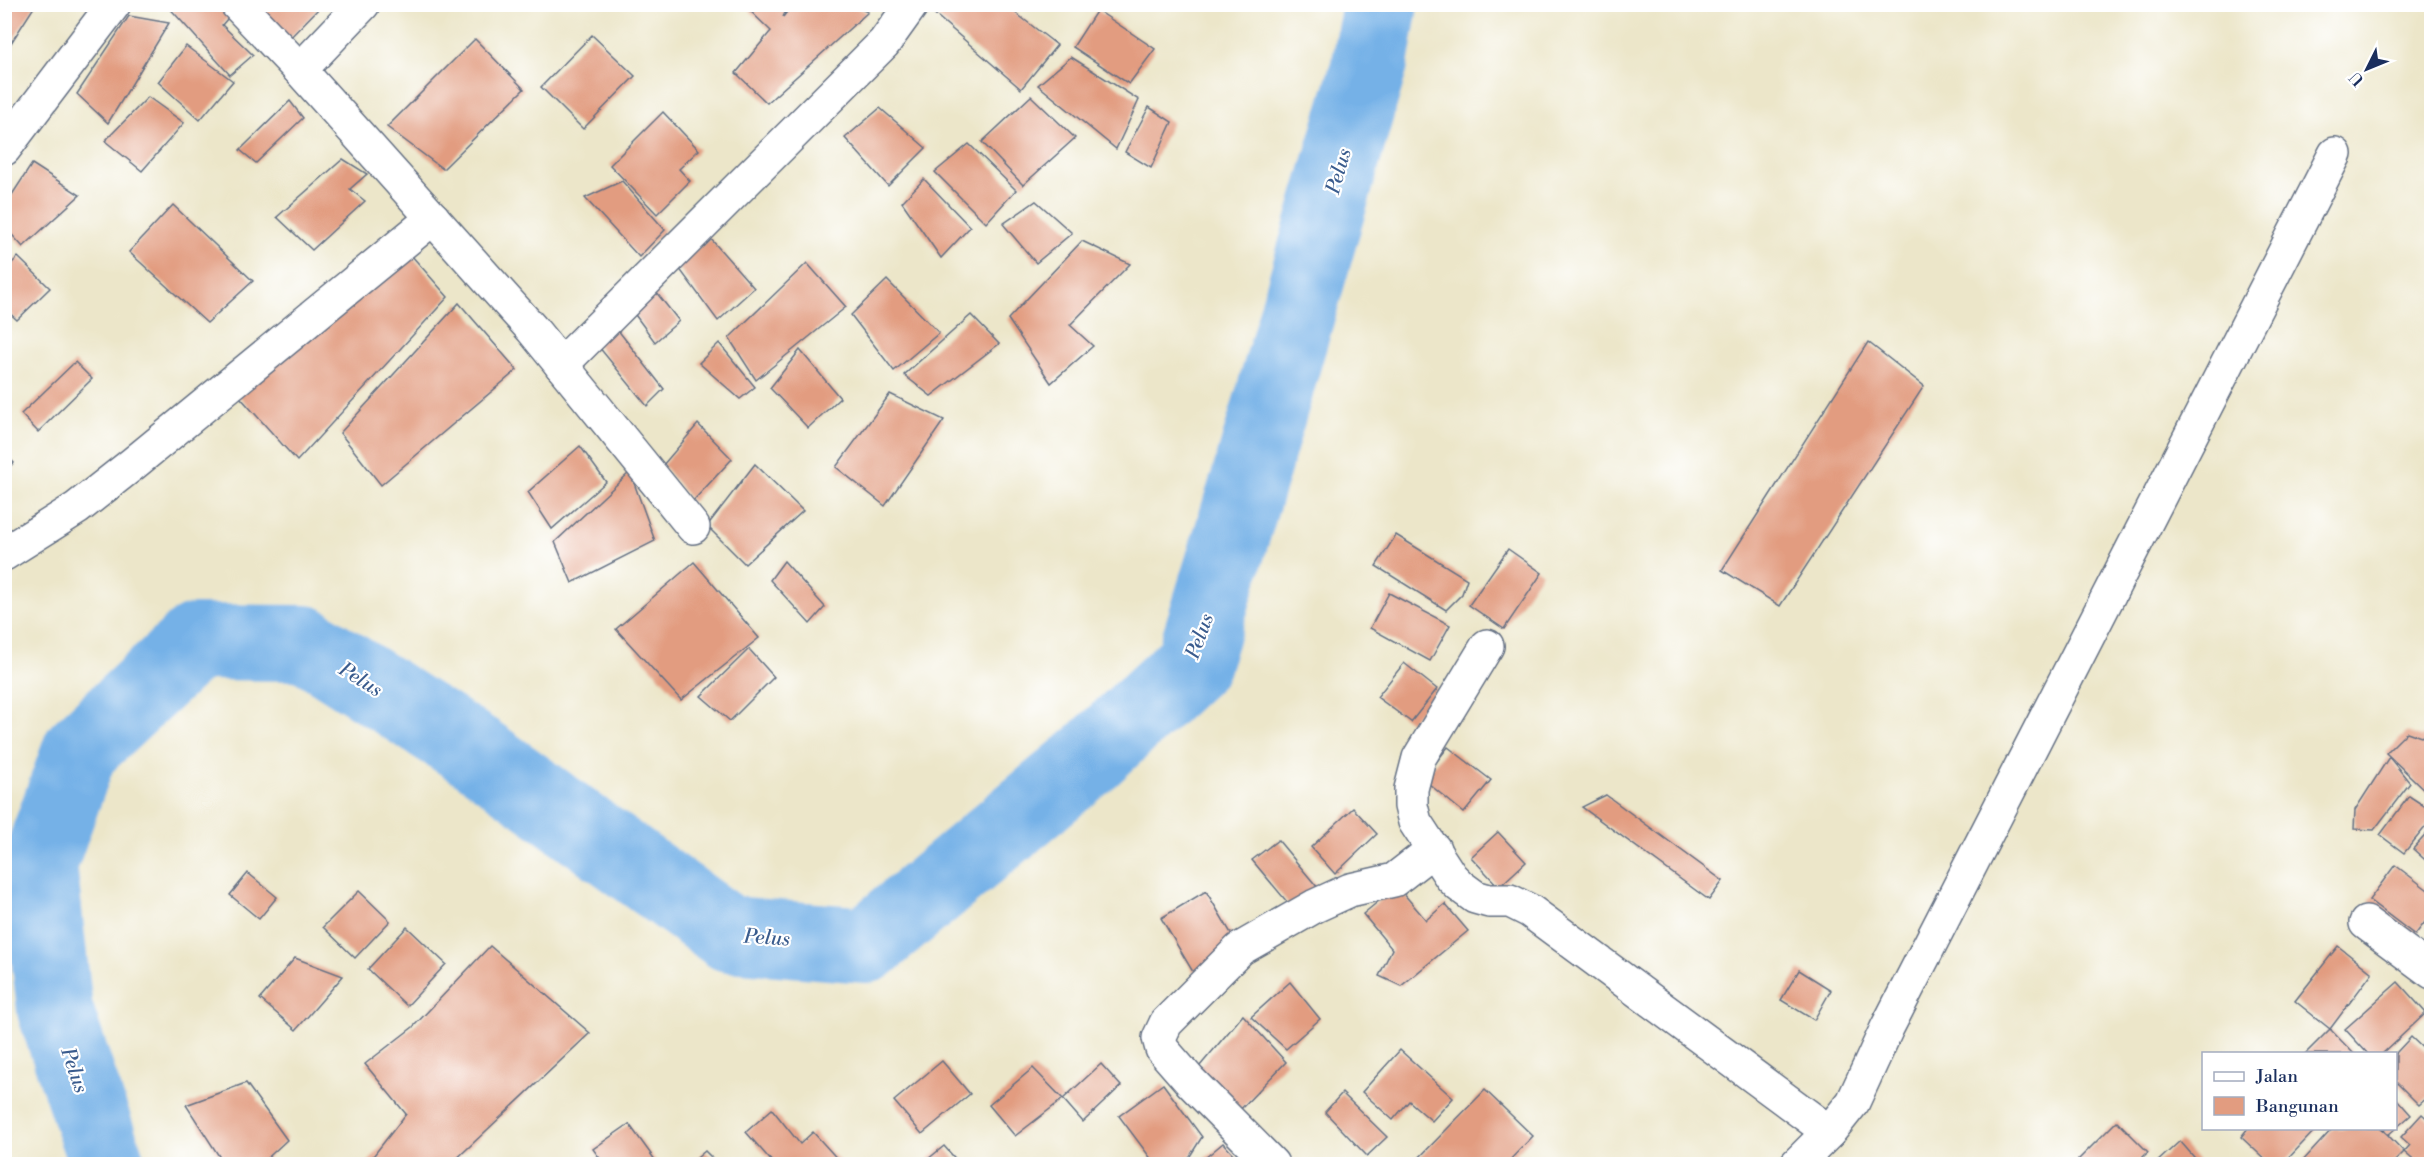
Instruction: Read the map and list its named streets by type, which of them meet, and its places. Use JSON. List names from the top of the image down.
{
  "water": ["Pelus"],
  "legend": ["Jalan", "Bangunan"],
  "north": "bottom left"
}
